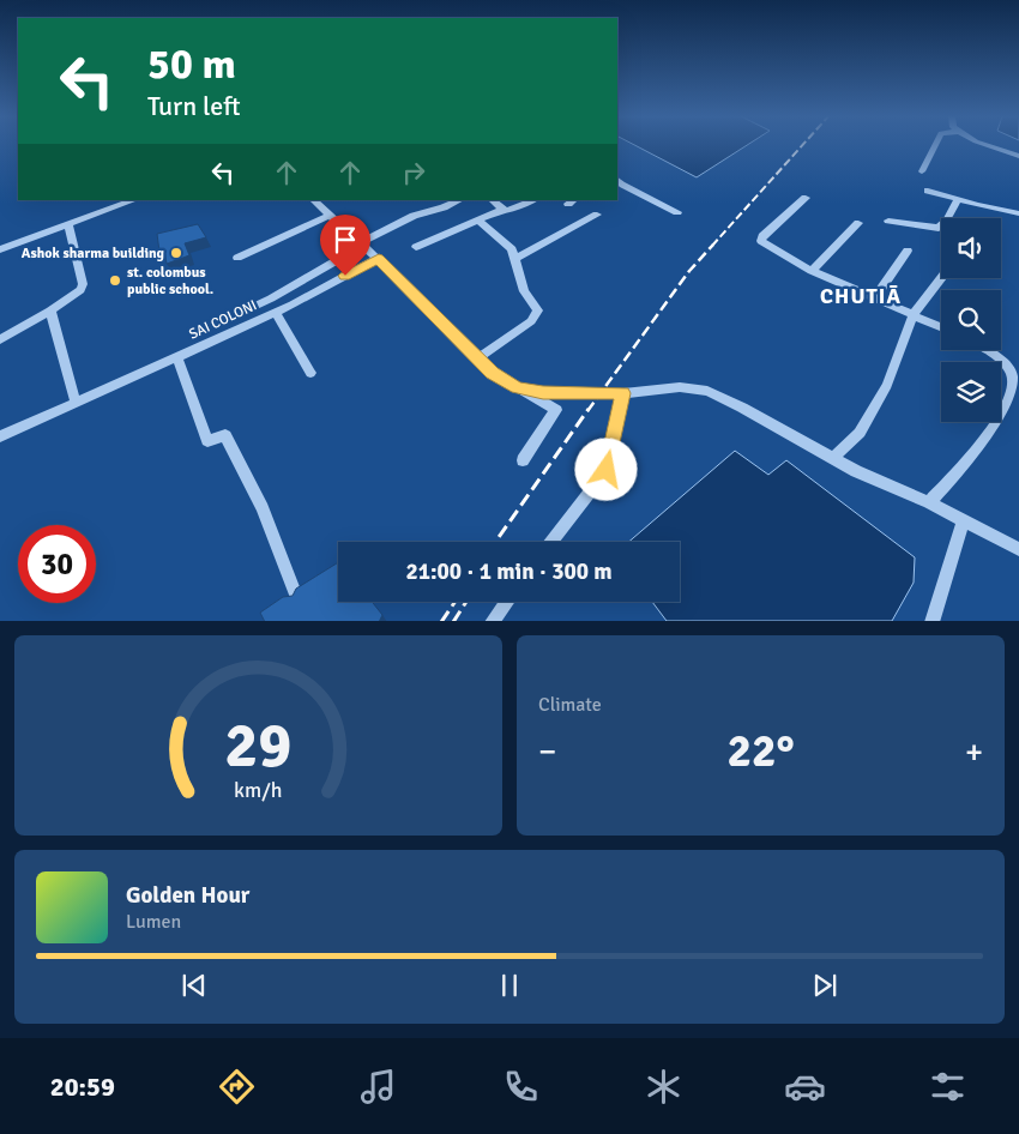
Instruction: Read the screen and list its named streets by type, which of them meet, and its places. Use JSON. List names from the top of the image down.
{
  "streets": {
    "street": ["SAI COLONI"]
  },
  "districts": ["CHUTIĀ"],
  "places": ["Ashok sharma building", "st. colombus public school."],
  "page": {
    "turn": ["50 m", "Turn left"],
    "limit": "30",
    "trip": "21:00 · 1 min · 300 m",
    "tile": "Climate",
    "heat": ["−", "22°", "+"],
    "song": ["Golden Hour", "Lumen"],
    "tabs": "20:59",
    "gauge": ["29", "km/h"]
  }
}
